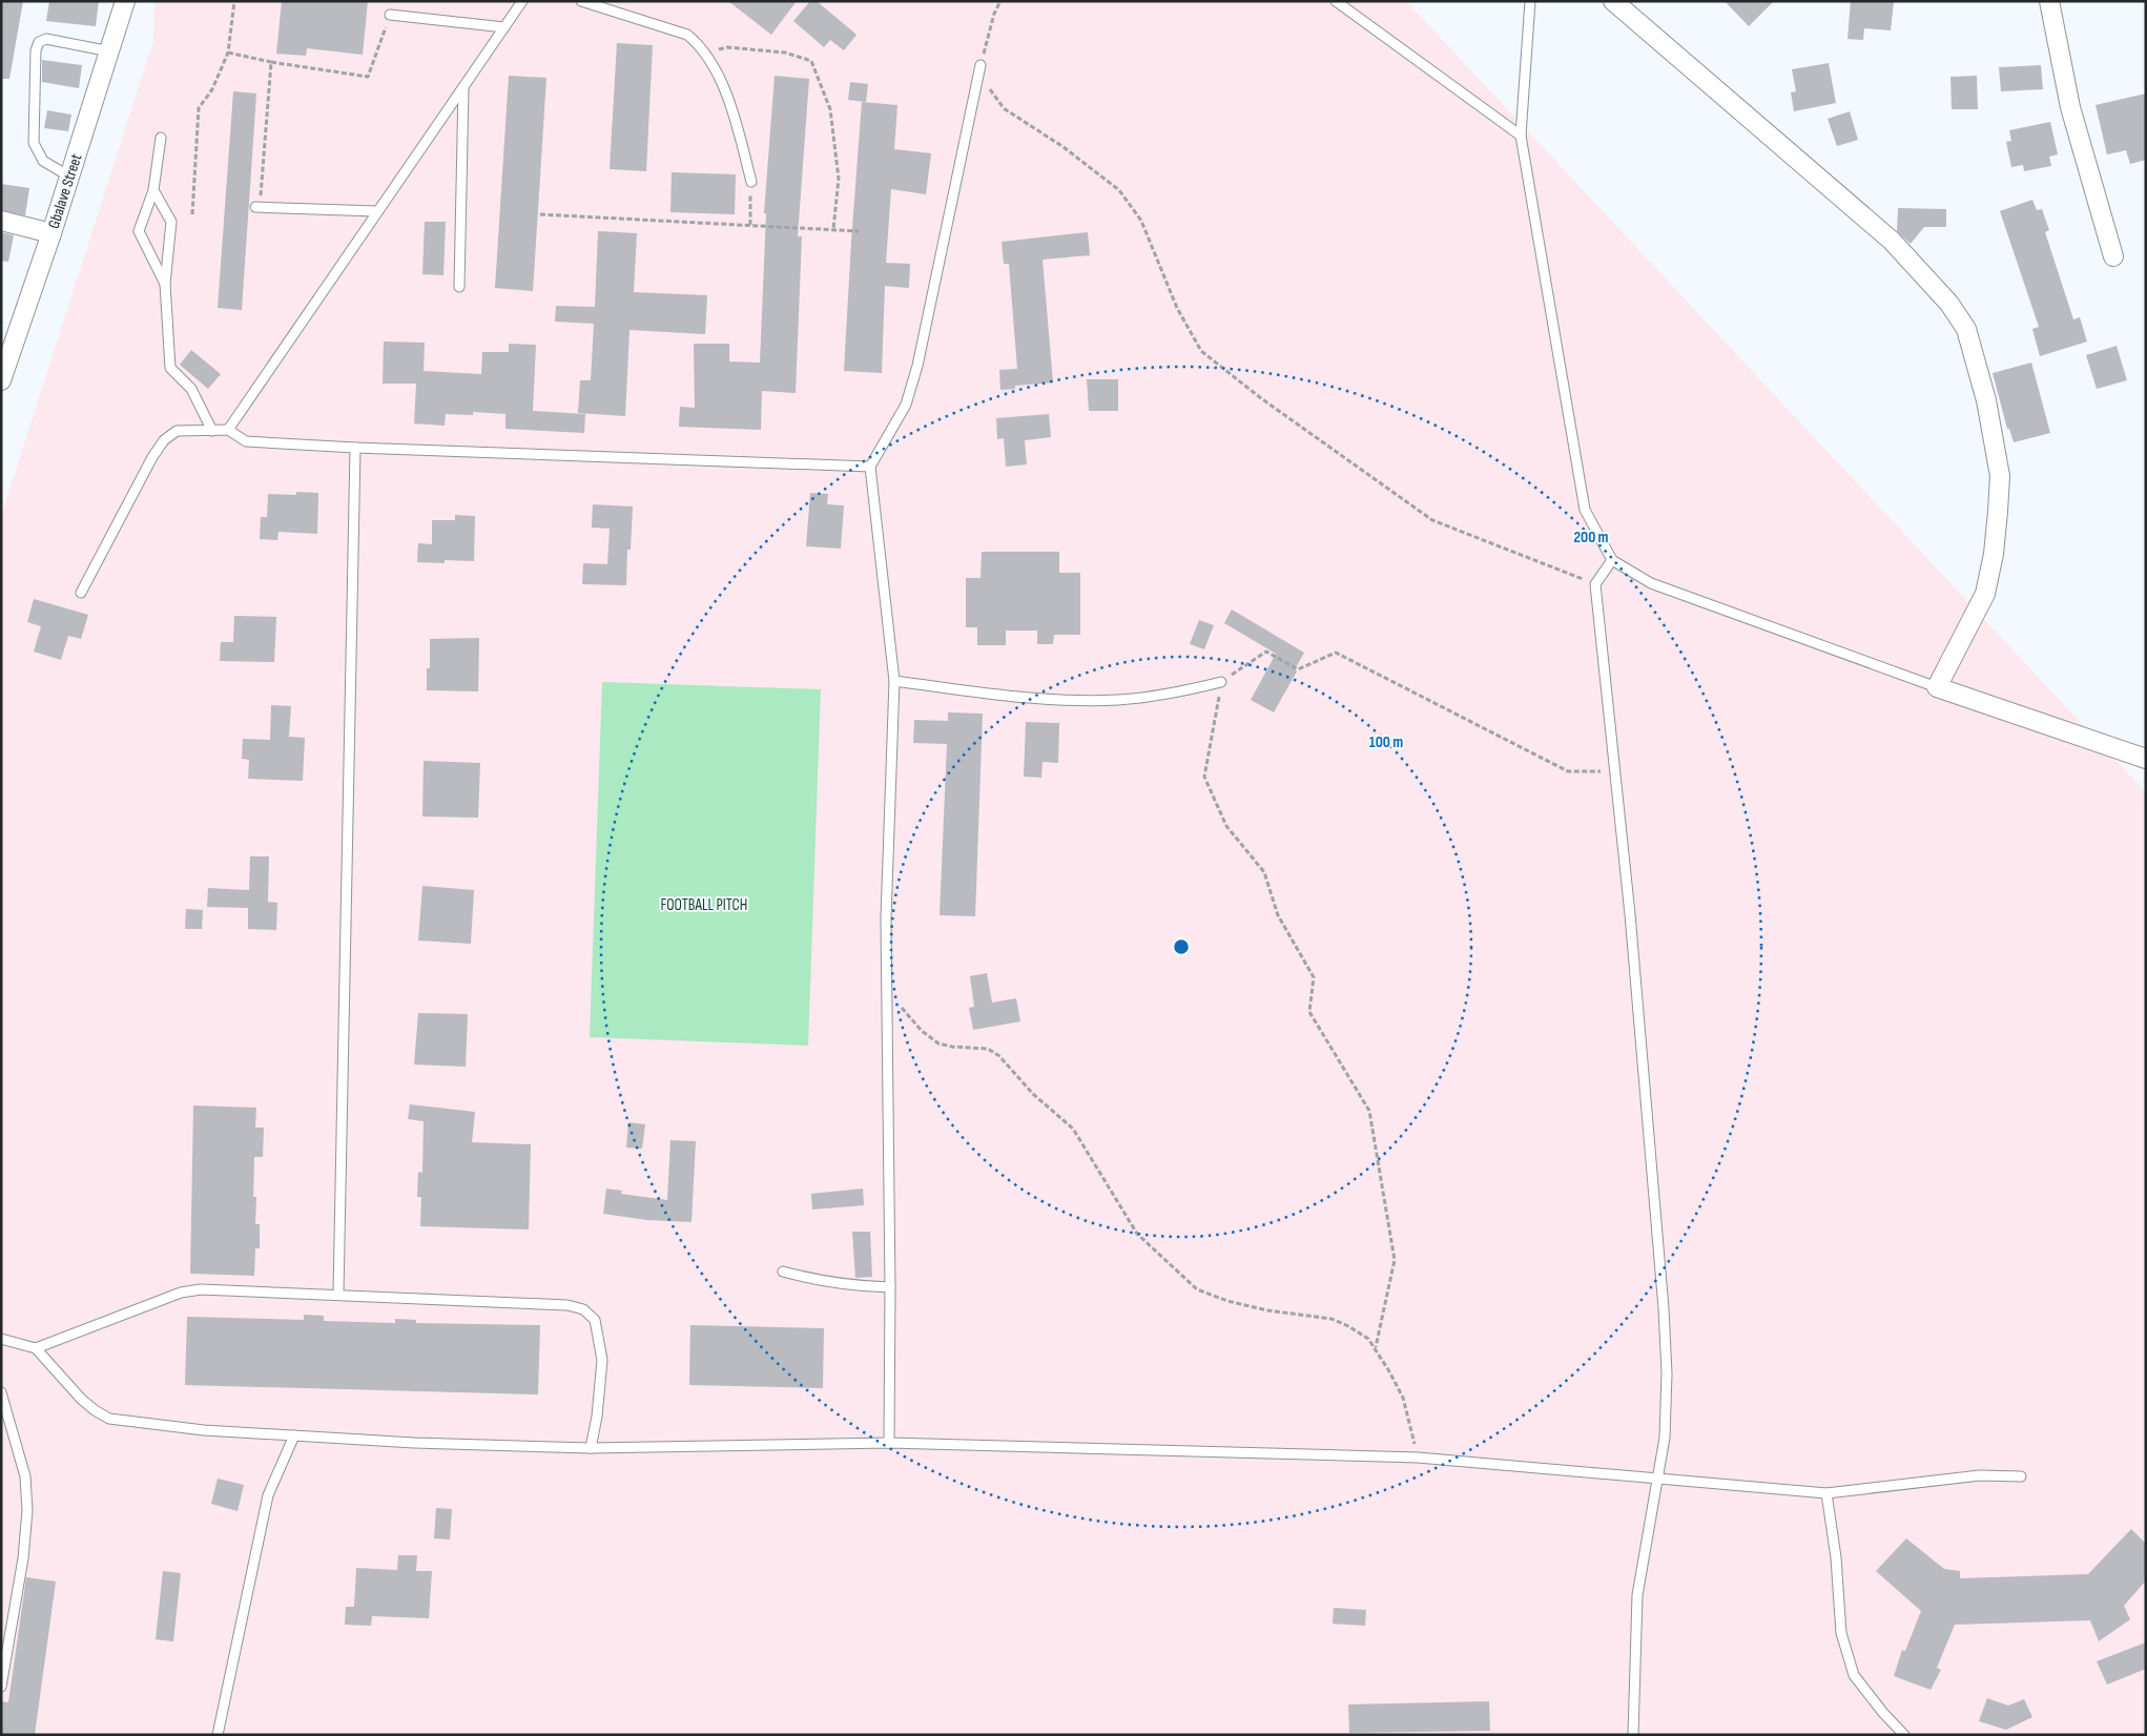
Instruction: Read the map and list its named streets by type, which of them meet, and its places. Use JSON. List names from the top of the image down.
{
  "streets": {
    "street": ["Gbalave Street"]
  },
  "parks": ["FOOTBALL PITCH"],
  "rings": ["200 m", "100 m"]
}
